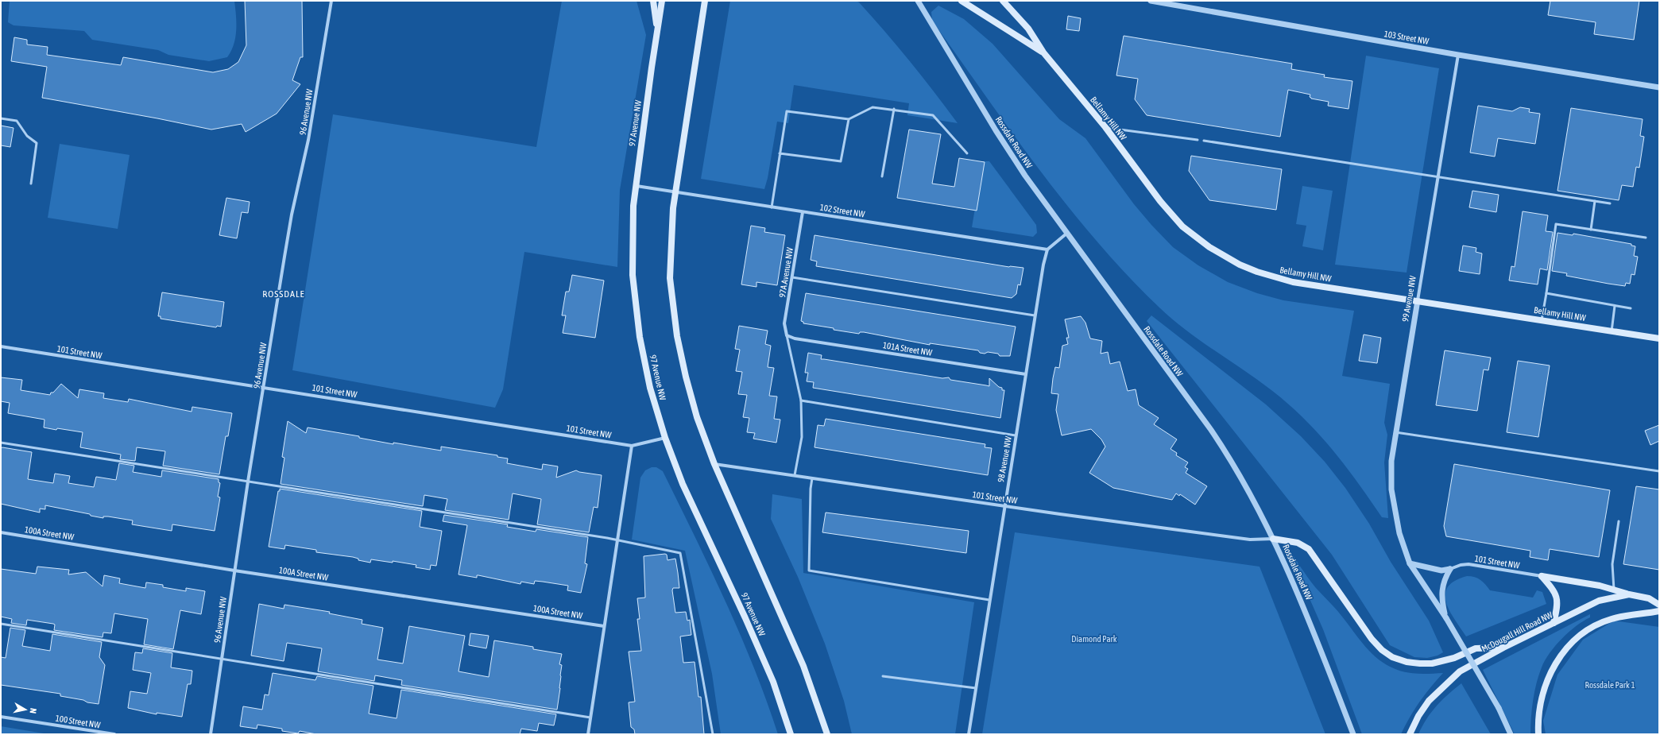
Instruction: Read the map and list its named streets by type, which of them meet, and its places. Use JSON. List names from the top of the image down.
{
  "streets": {
    "main road": ["Bellamy Hill NW", "97 Avenue NW", "McDougall Hill Road NW"],
    "street": [
      "103 Street NW",
      "96 Avenue NW",
      "Rossdale Road NW",
      "102 Street NW",
      "97A Avenue NW",
      "99 Avenue NW",
      "101A Street NW",
      "101 Street NW",
      "98 Avenue NW",
      "100A Street NW",
      "100 Street NW"
    ]
  },
  "crossings": [
    ["103 Street NW", "99 Avenue NW"],
    ["96 Avenue NW", "101 Street NW"],
    ["96 Avenue NW", "100A Street NW"],
    ["Bellamy Hill NW", "99 Avenue NW"],
    ["97 Avenue NW", "102 Street NW"],
    ["97 Avenue NW", "101 Street NW"],
    ["Rossdale Road NW", "101 Street NW"],
    ["102 Street NW", "97A Avenue NW"],
    ["102 Street NW", "98 Avenue NW"],
    ["97A Avenue NW", "101A Street NW"],
    ["101A Street NW", "98 Avenue NW"],
    ["101 Street NW", "98 Avenue NW"]
  ],
  "districts": ["ROSSDALE"],
  "parks": ["Diamond Park", "Rossdale Park 1"],
  "north": "right"
}
